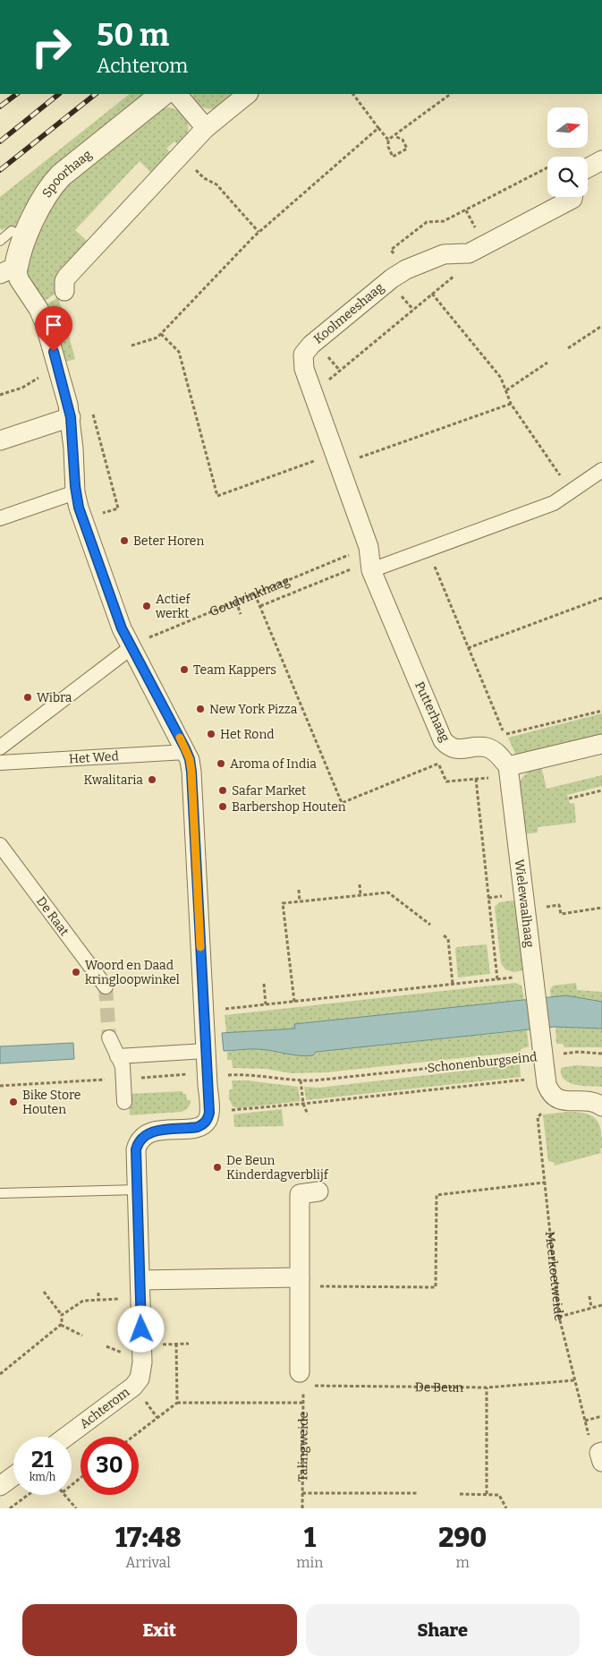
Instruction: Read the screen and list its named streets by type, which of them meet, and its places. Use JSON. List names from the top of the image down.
{
  "streets": {
    "street": [
      "Spoorhaag",
      "Koolmeeshaag",
      "Putterhaag",
      "Het Wed",
      "Wielewaalhaag",
      "De Raat",
      "Achterom"
    ],
    "path": [
      "Goudvinkhaag",
      "Schonenburgseind",
      "Meerkoetweide",
      "De Beun",
      "Talingweide"
    ]
  },
  "crossings": [
    ["Koolmeeshaag", "Goudvinkhaag"],
    ["Koolmeeshaag", "Putterhaag"],
    ["Goudvinkhaag", "Putterhaag"],
    ["Putterhaag", "Wielewaalhaag"],
    ["Wielewaalhaag", "Schonenburgseind"],
    ["Schonenburgseind", "Achterom"],
    ["Meerkoetweide", "De Beun"]
  ],
  "places": [
    "Beter Horen",
    "Actief werkt",
    "Team Kappers",
    "Wibra",
    "New York Pizza",
    "Het Rond",
    "Aroma of India",
    "Kwalitaria",
    "Safar Market",
    "Barbershop Houten",
    "Woord en Daad kringloopwinkel",
    "Bike Store Houten",
    "De Beun Kinderdagverblijf"
  ],
  "north": "right",
  "page": {
    "turn": ["50 m", "Achterom"],
    "speed": "21 km/h",
    "limit": "30",
    "eta": [
      "17:48",
      "Arrival",
      "1",
      "min",
      "290",
      "m"
    ],
    "buttons": ["Exit", "Share"]
  }
}
